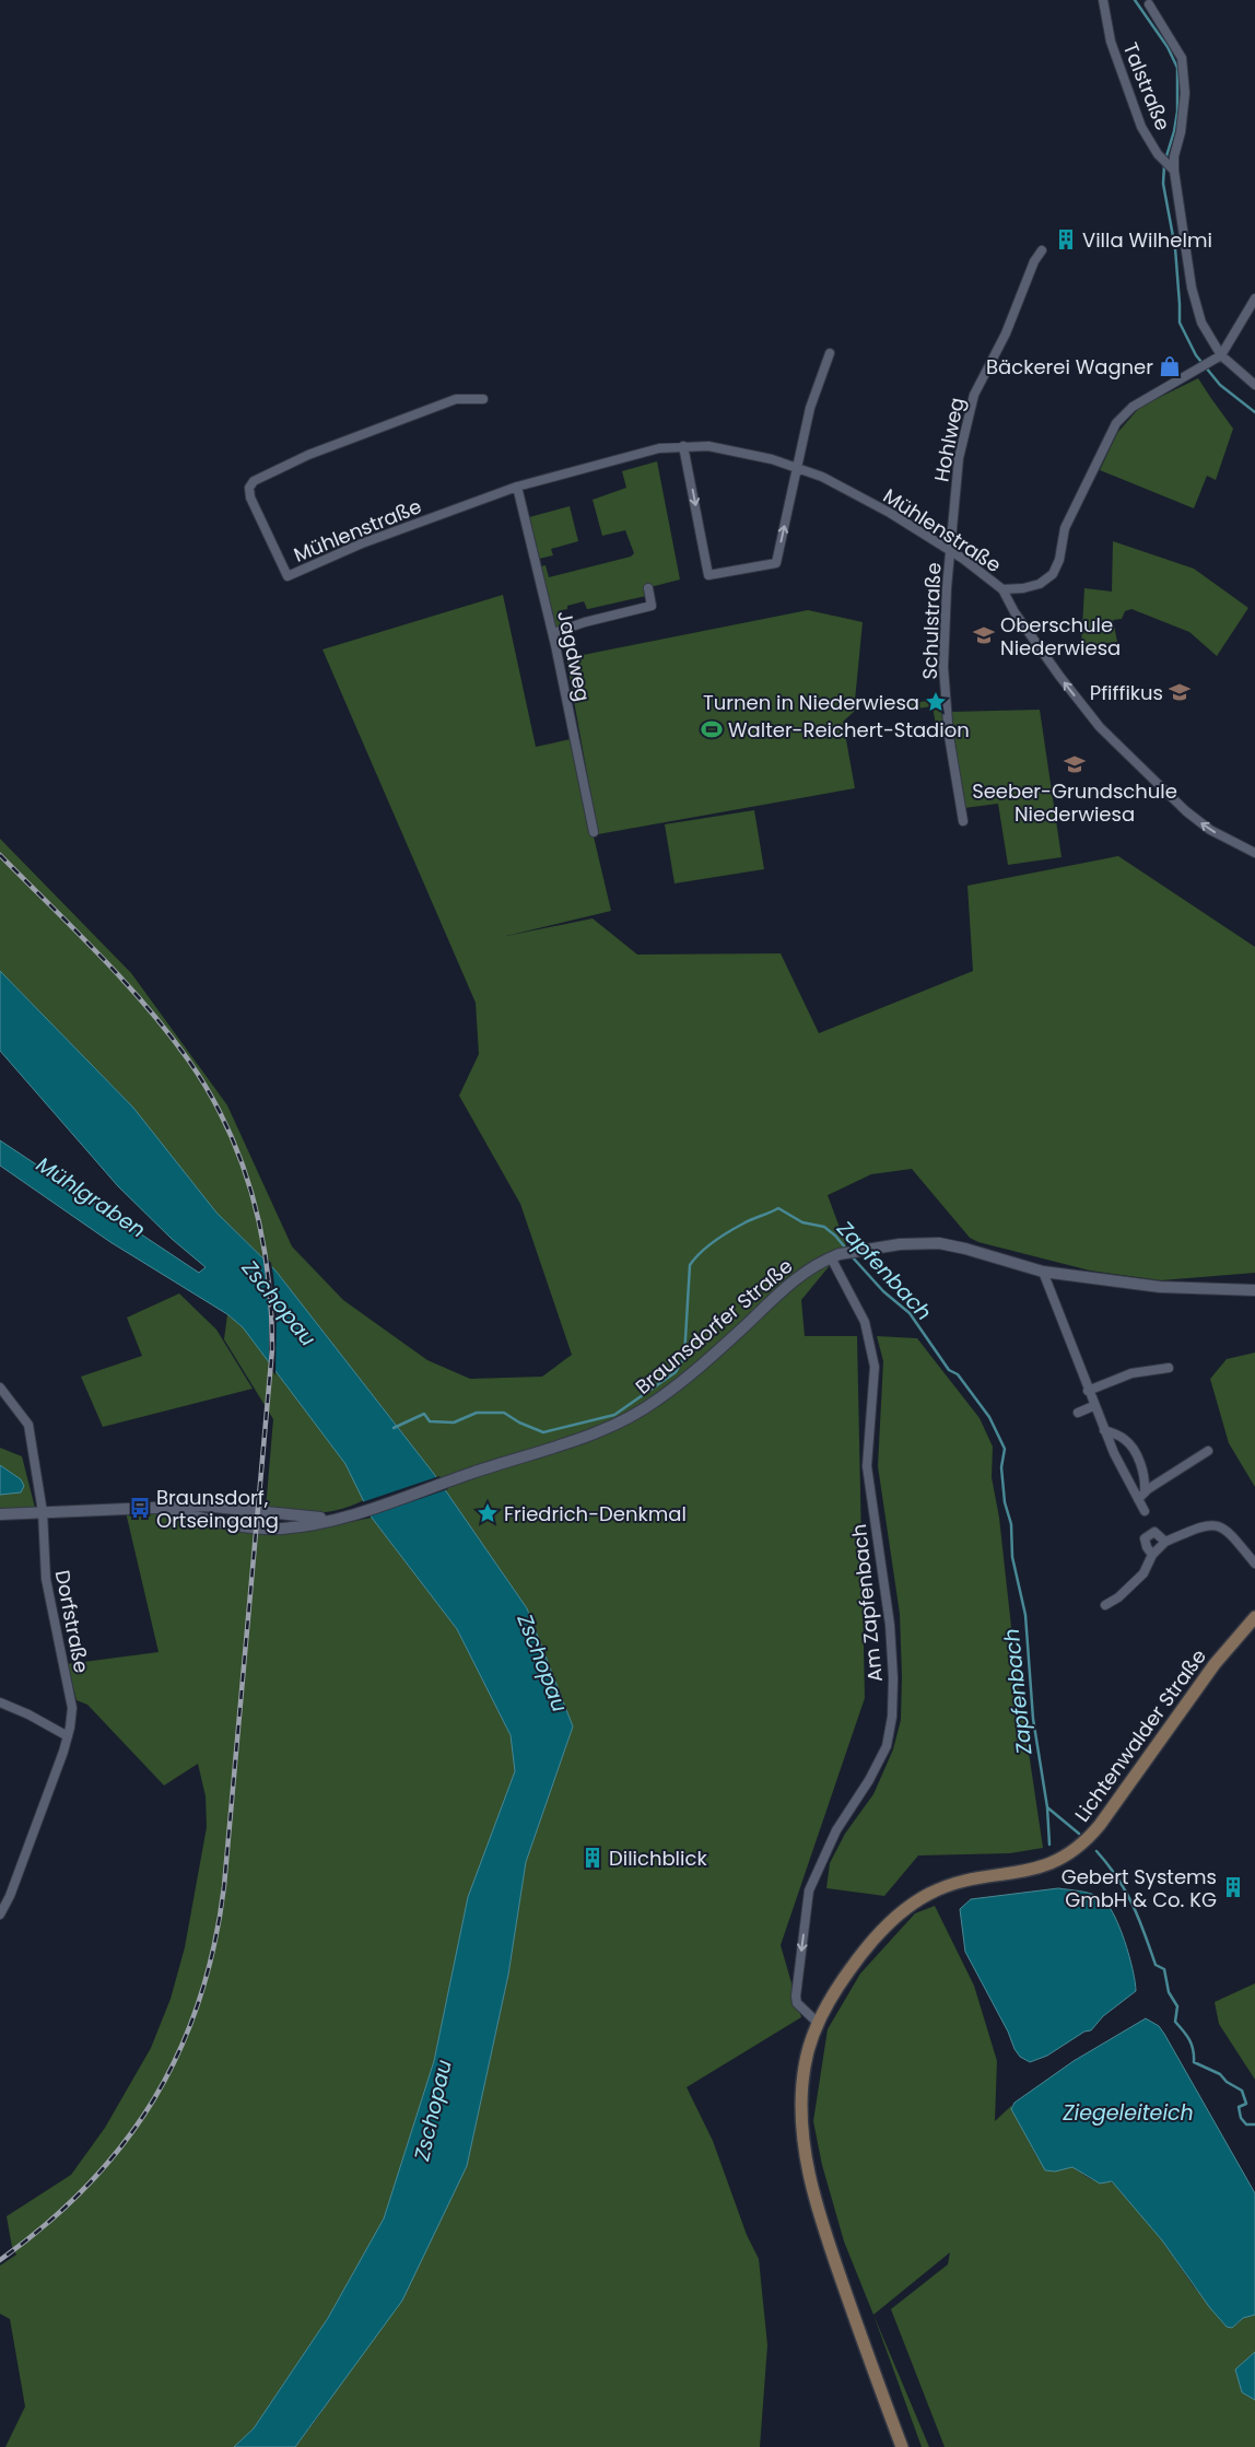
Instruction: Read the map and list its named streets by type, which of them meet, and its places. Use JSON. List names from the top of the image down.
{
  "streets": {
    "main road": ["Lichtenwalder Straße"],
    "street": [
      "Talstraße",
      "Hohlweg",
      "Mühlenstraße",
      "Schulstraße",
      "Jagdweg",
      "Braunsdorfer Straße",
      "Am Zapfenbach",
      "Dorfstraße"
    ]
  },
  "crossings": [
    ["Hohlweg", "Mühlenstraße"],
    ["Hohlweg", "Schulstraße"],
    ["Mühlenstraße", "Schulstraße"],
    ["Mühlenstraße", "Jagdweg"],
    ["Braunsdorfer Straße", "Am Zapfenbach"],
    ["Braunsdorfer Straße", "Dorfstraße"],
    ["Am Zapfenbach", "Lichtenwalder Straße"]
  ],
  "one_way": ["Am Zapfenbach"],
  "water": [
    "Mühlgraben",
    "Zapfenbach",
    "Zschopau",
    "Ziegeleiteich"
  ],
  "places": {
    "building": ["Villa Wilhelmi", "Dilichblick", "Gebert Systems GmbH & Co. KG"],
    "shop": ["Bäckerei Wagner"],
    "school or university": ["Oberschule Niederwiesa", "Pfiffikus", "Seeber-Grundschule Niederwiesa"],
    "place": ["Turnen in Niederwiesa", "Friedrich-Denkmal"],
    "sports": ["Walter-Reichert-Stadion"],
    "bus stop": ["Braunsdorf, Ortseingang"]
  }
}
